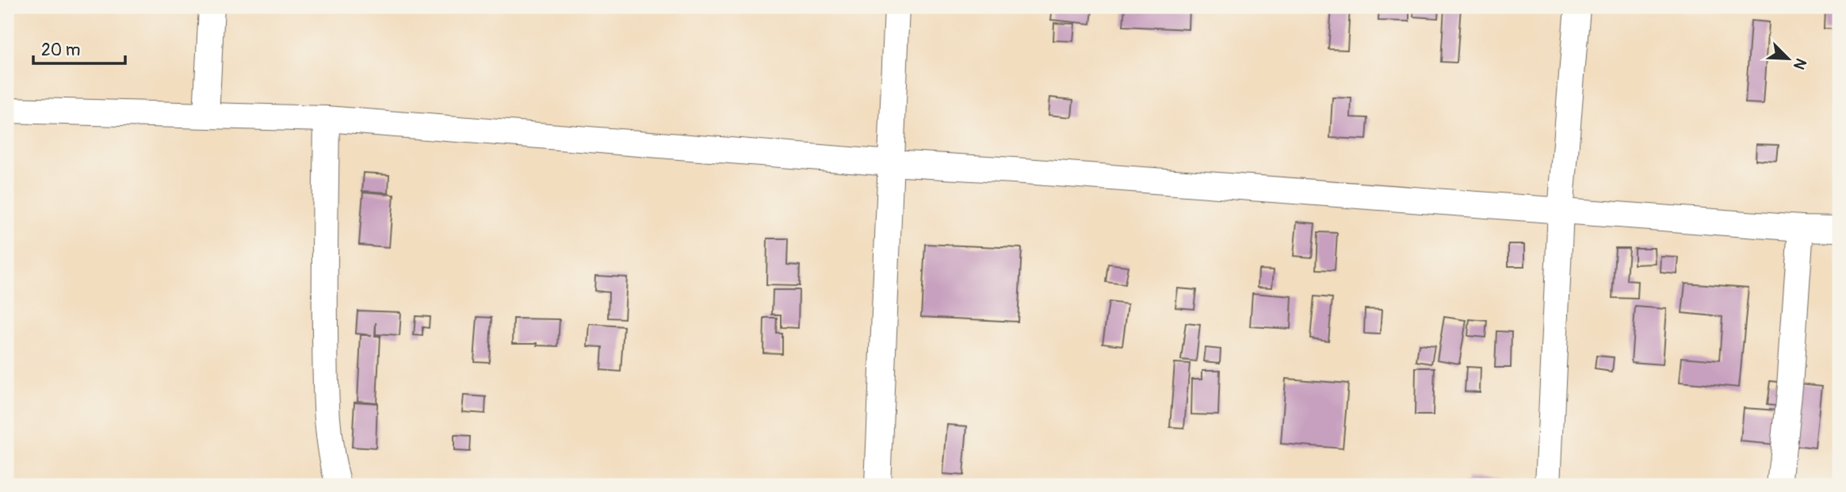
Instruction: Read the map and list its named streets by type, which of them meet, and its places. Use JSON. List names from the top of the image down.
{
  "scale_bar": "20 m",
  "north": "bottom right"
}
